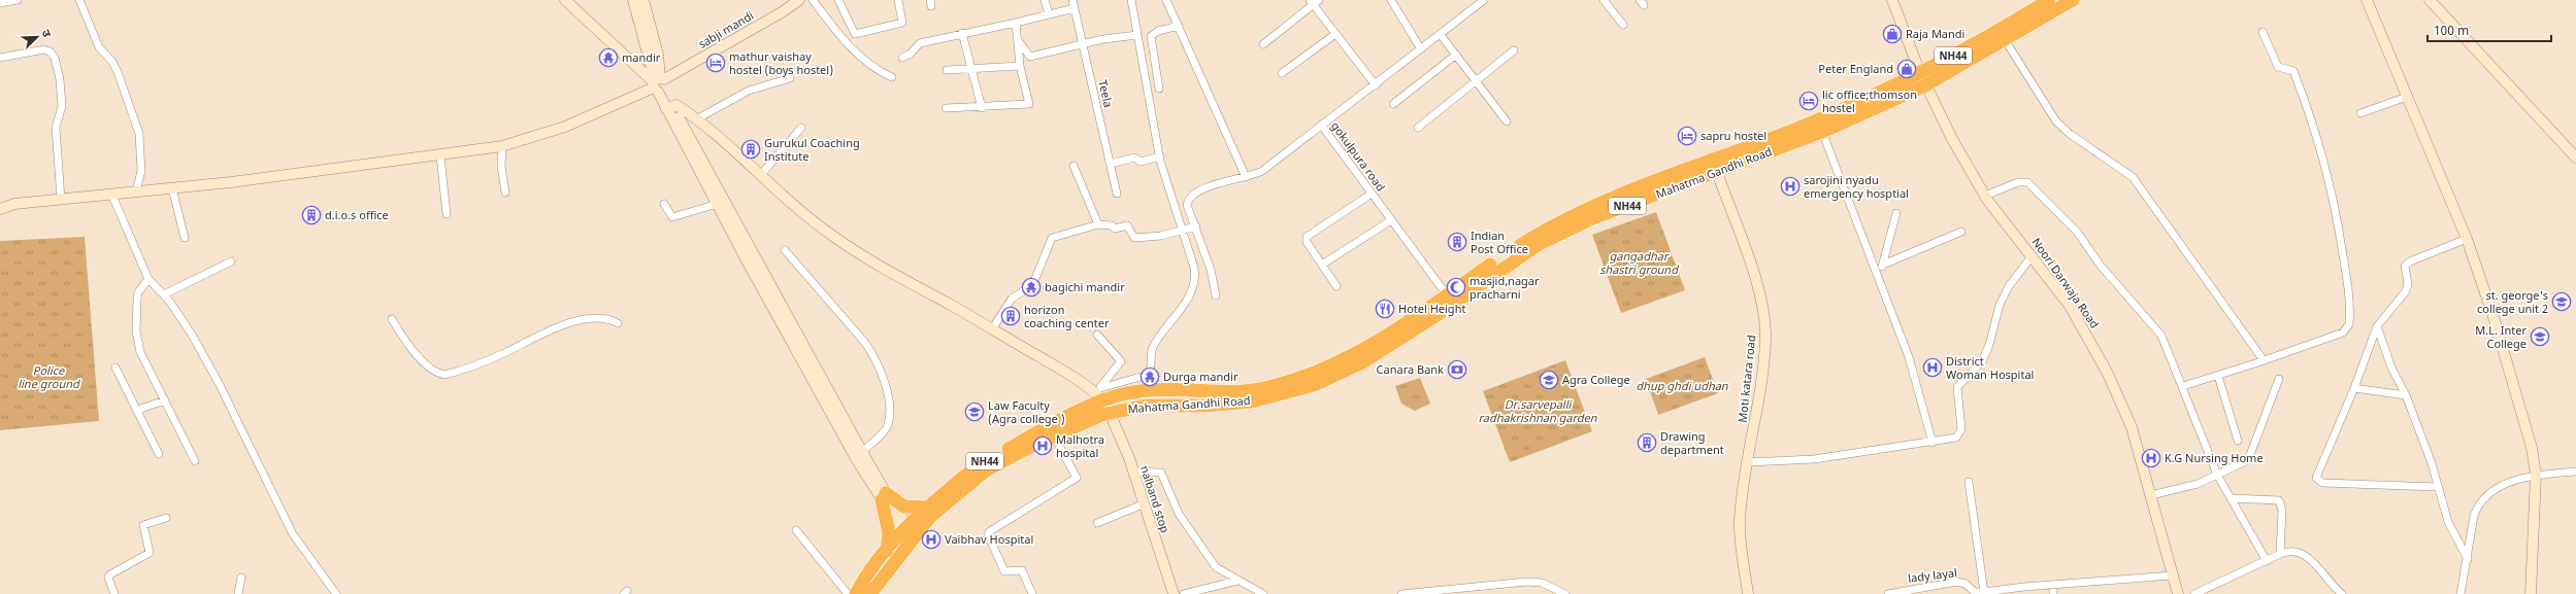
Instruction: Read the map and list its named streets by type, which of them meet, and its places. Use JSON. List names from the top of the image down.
{
  "streets": {
    "highway": ["NH44", "Mahatma Gandhi Road"],
    "street": [
      "sabji mandi",
      "Teela",
      "gokulpura road",
      "Noori Darwaja Road",
      "Moti katara road",
      "nalband stop",
      "lady layal"
    ]
  },
  "crossings": [
    ["gokulpura road", "Mahatma Gandhi Road"],
    ["Mahatma Gandhi Road", "Noori Darwaja Road"],
    ["Mahatma Gandhi Road", "Moti katara road"],
    ["Mahatma Gandhi Road", "nalband stop"]
  ],
  "parks": [
    "gangadhar shastri ground",
    "Police line ground",
    "dhup ghdi udhan",
    "Dr.sarvepalli radhakrishnan garden"
  ],
  "places": {
    "shop": ["Raja Mandi", "Peter England"],
    "temple": ["mandir", "bagichi mandir", "Durga mandir"],
    "hotel": ["mathur vaishay hostel (boys hostel)", "lic office;thomson hostel", "sapru hostel"],
    "building": [
      "Gurukul Coaching Institute",
      "d.i.o.s office",
      "Indian Post Office",
      "horizon coaching center",
      "Drawing department"
    ],
    "hospital": [
      "sarojini nyadu emergency hosptial",
      "District Woman Hospital",
      "Malhotra hospital",
      "K.G Nursing Home",
      "Vaibhav Hospital"
    ],
    "mosque": ["masjid,nagar pracharni"],
    "school or university": [
      "st. george's college unit 2",
      "M.L. Inter College",
      "Agra College",
      "Law Faculty (Agra college )"
    ],
    "restaurant": ["Hotel Height"],
    "bank": ["Canara Bank"]
  },
  "scale_bar": "100 m",
  "north": "top right"
}
